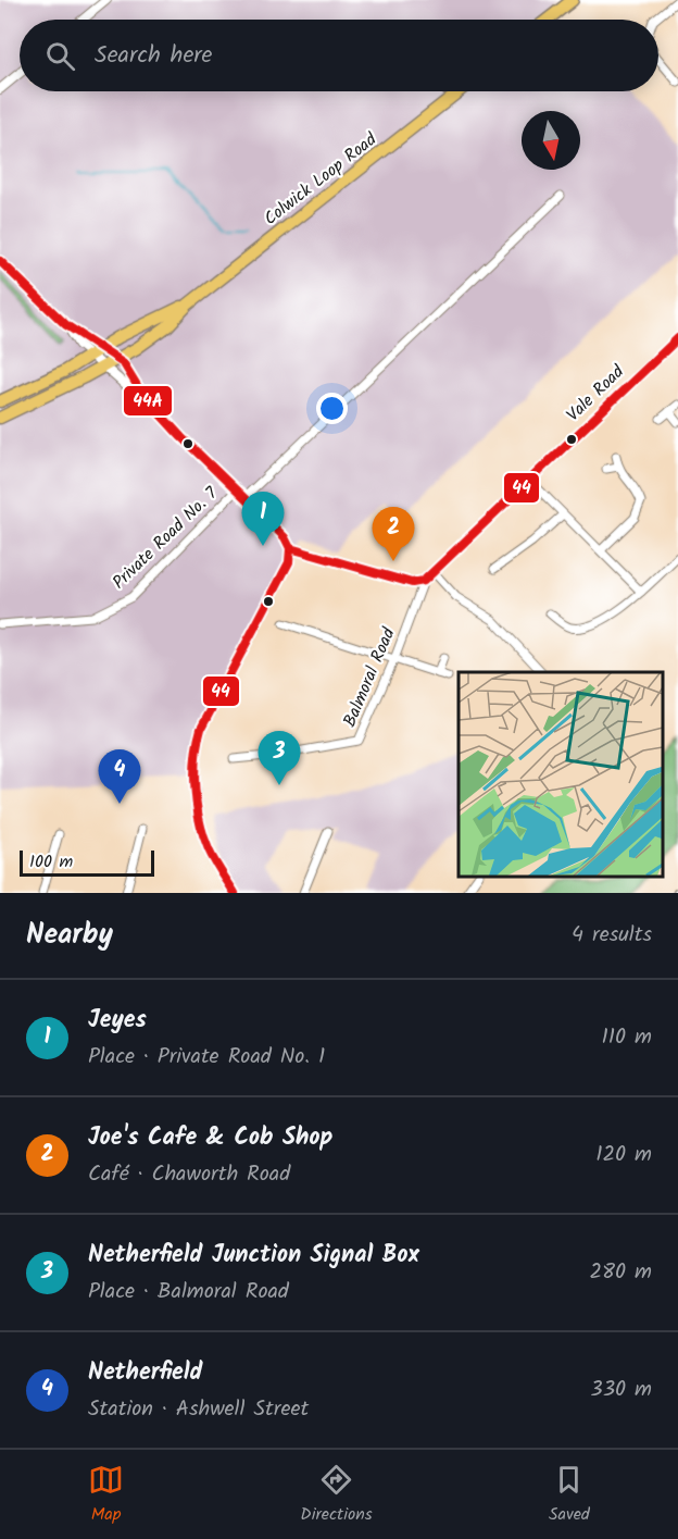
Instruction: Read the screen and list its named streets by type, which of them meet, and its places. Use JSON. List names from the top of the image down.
{
  "streets": {
    "main road": ["Colwick Loop Road"],
    "street": ["Vale Road", "Private Road No. 7", "Balmoral Road"]
  },
  "crossings": [
    ["Vale Road", "Balmoral Road"]
  ],
  "lines": ["transit line 44A", "transit line 44"],
  "scale_bar": "100 m",
  "north": "bottom",
  "page": {
    "search": "Search here",
    "pins": [
      "1",
      "2",
      "3",
      "4"
    ],
    "scale": "100 m",
    "heading": ["Nearby", "4 results"],
    "list": [
      {
        "mark": "1",
        "name": "Jeyes",
        "note": "Place · Private Road No. 1",
        "value": "110 m"
      },
      {
        "mark": "2",
        "name": "Joe's Cafe & Cob Shop",
        "note": "Café · Chaworth Road",
        "value": "120 m"
      },
      {
        "mark": "3",
        "name": "Netherfield Junction Signal Box",
        "note": "Place · Balmoral Road",
        "value": "280 m"
      },
      {
        "mark": "4",
        "name": "Netherfield",
        "note": "Station · Ashwell Street",
        "value": "330 m"
      }
    ],
    "nav": ["Map", "Directions", "Saved"]
  }
}
